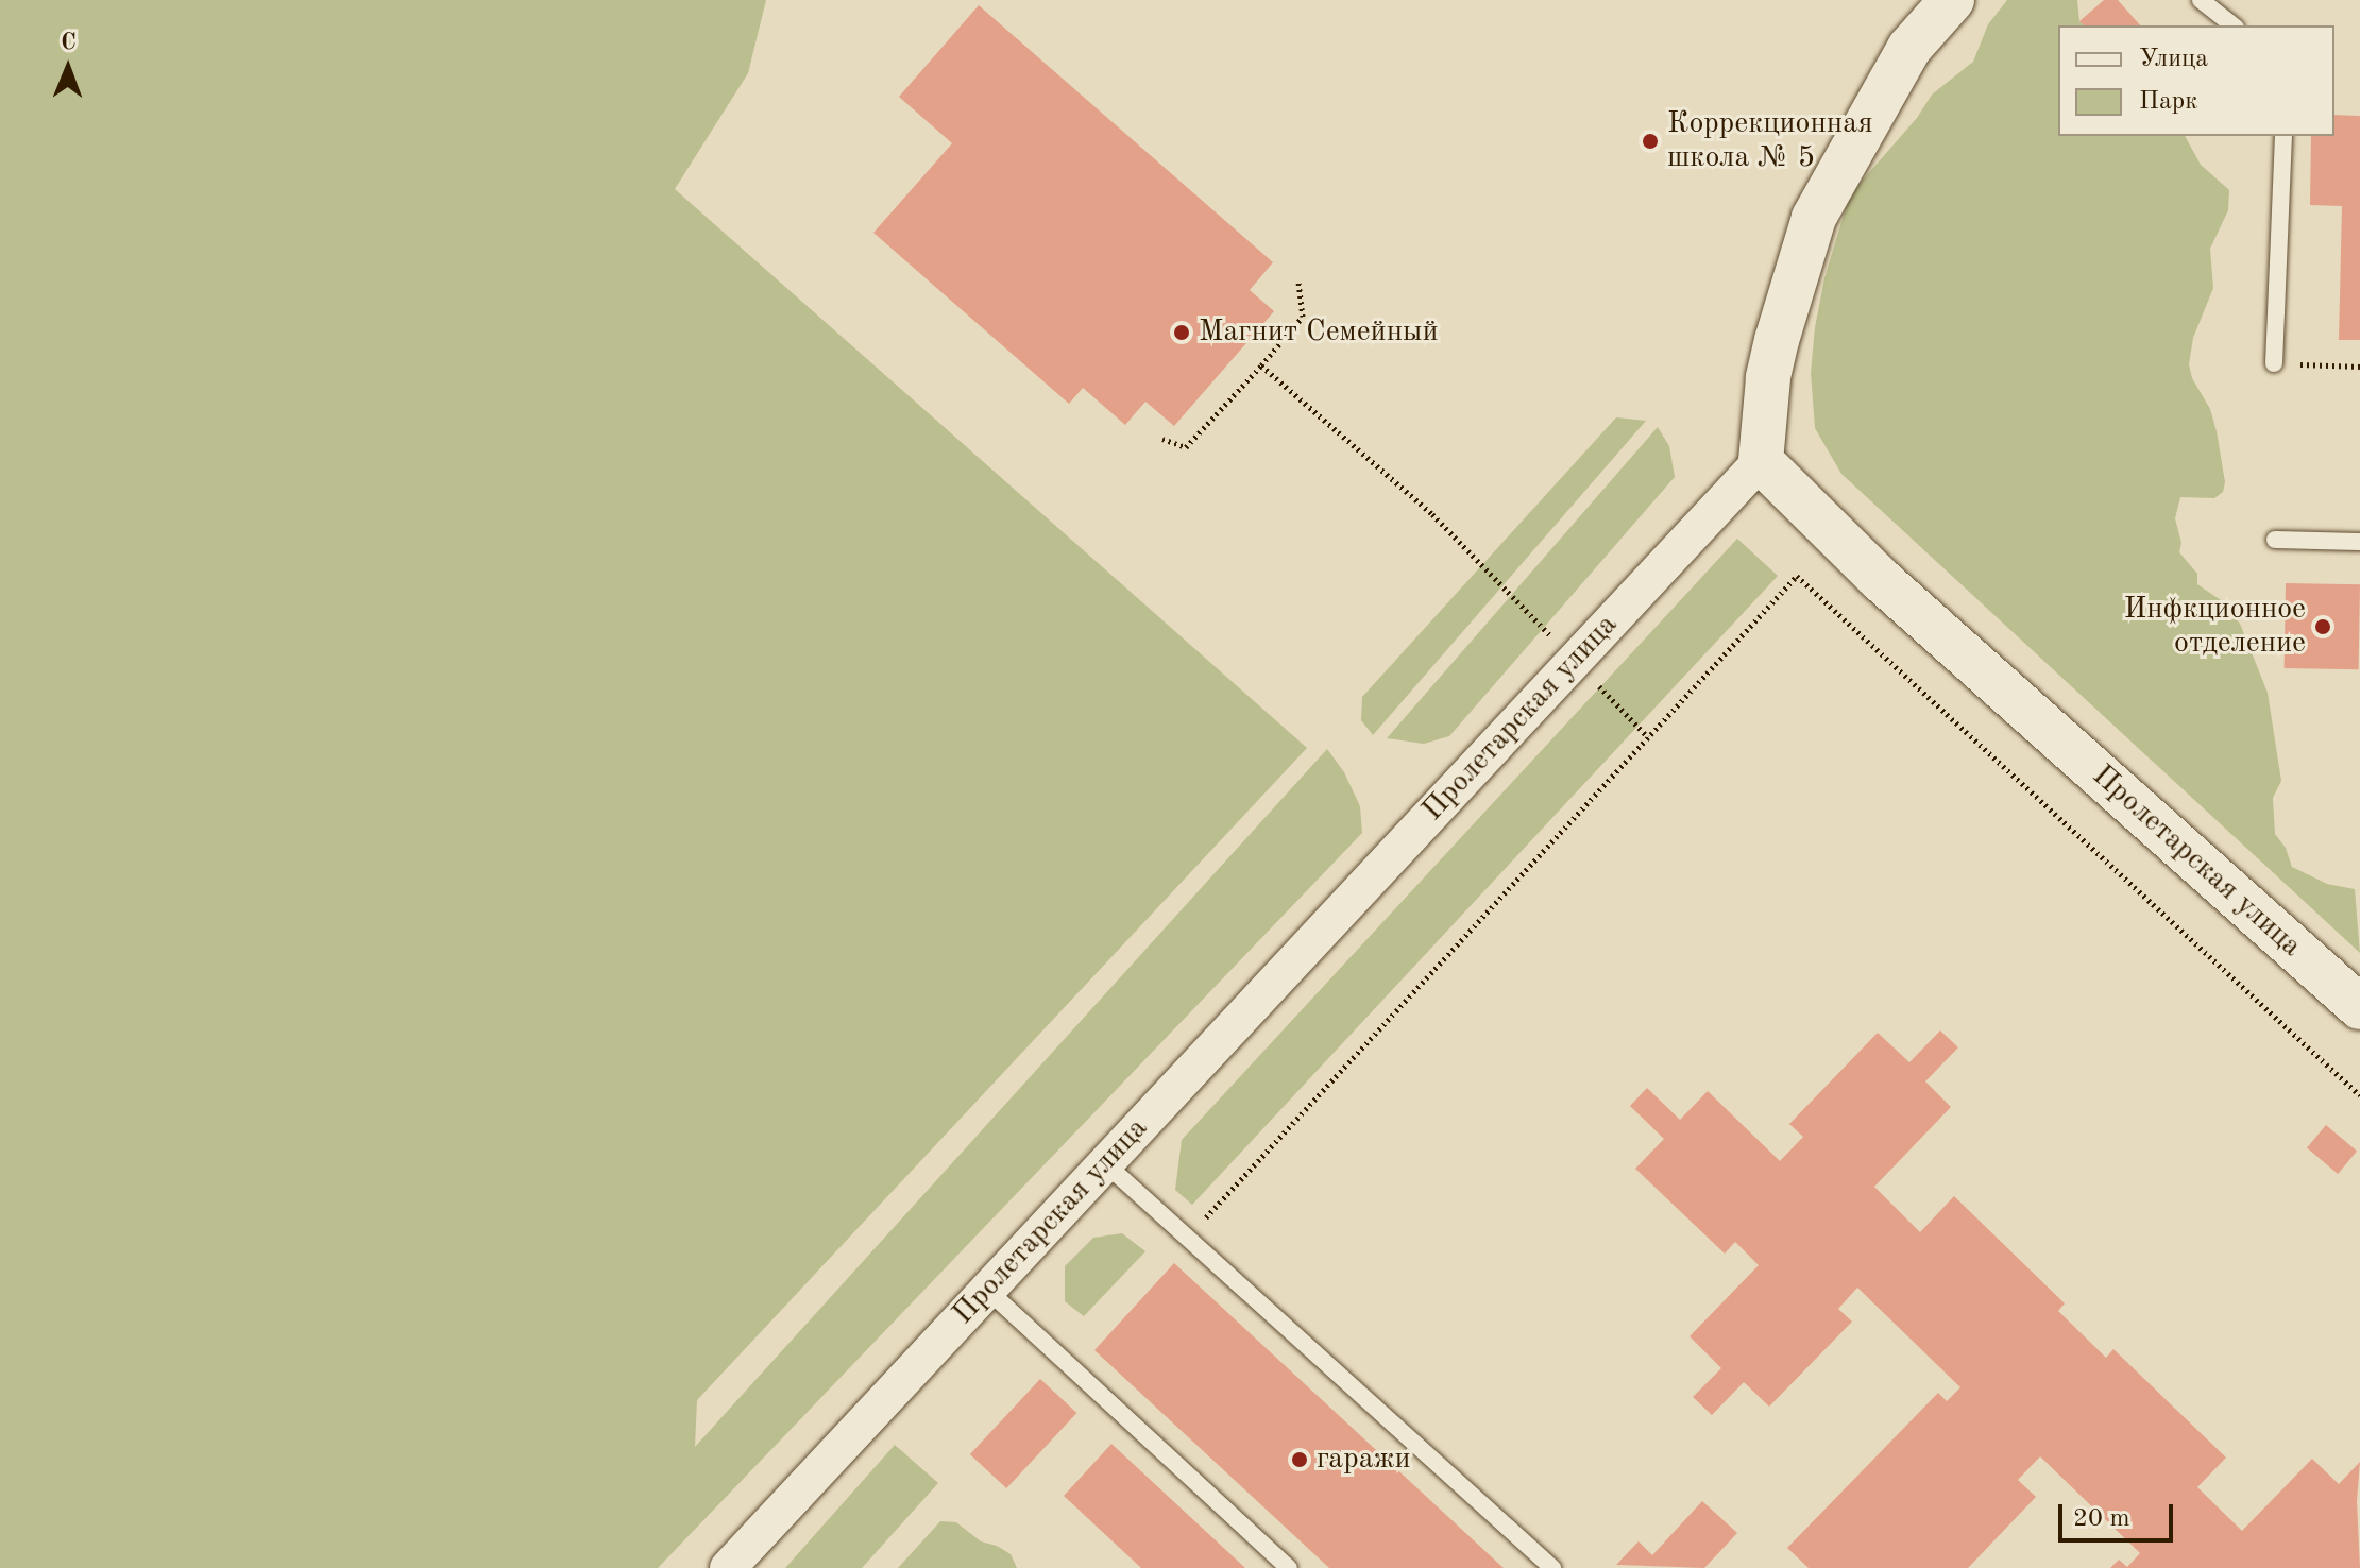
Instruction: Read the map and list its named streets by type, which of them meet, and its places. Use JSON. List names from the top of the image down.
{
  "streets": {
    "street": ["Пролетарская улица"]
  },
  "places": [
    "Коррекционная школа № 5",
    "Магнит Семейный",
    "Инфкционное отделение",
    "гаражи"
  ],
  "legend": ["Улица", "Парк"],
  "scale_bar": "20 m",
  "north": "top"
}
